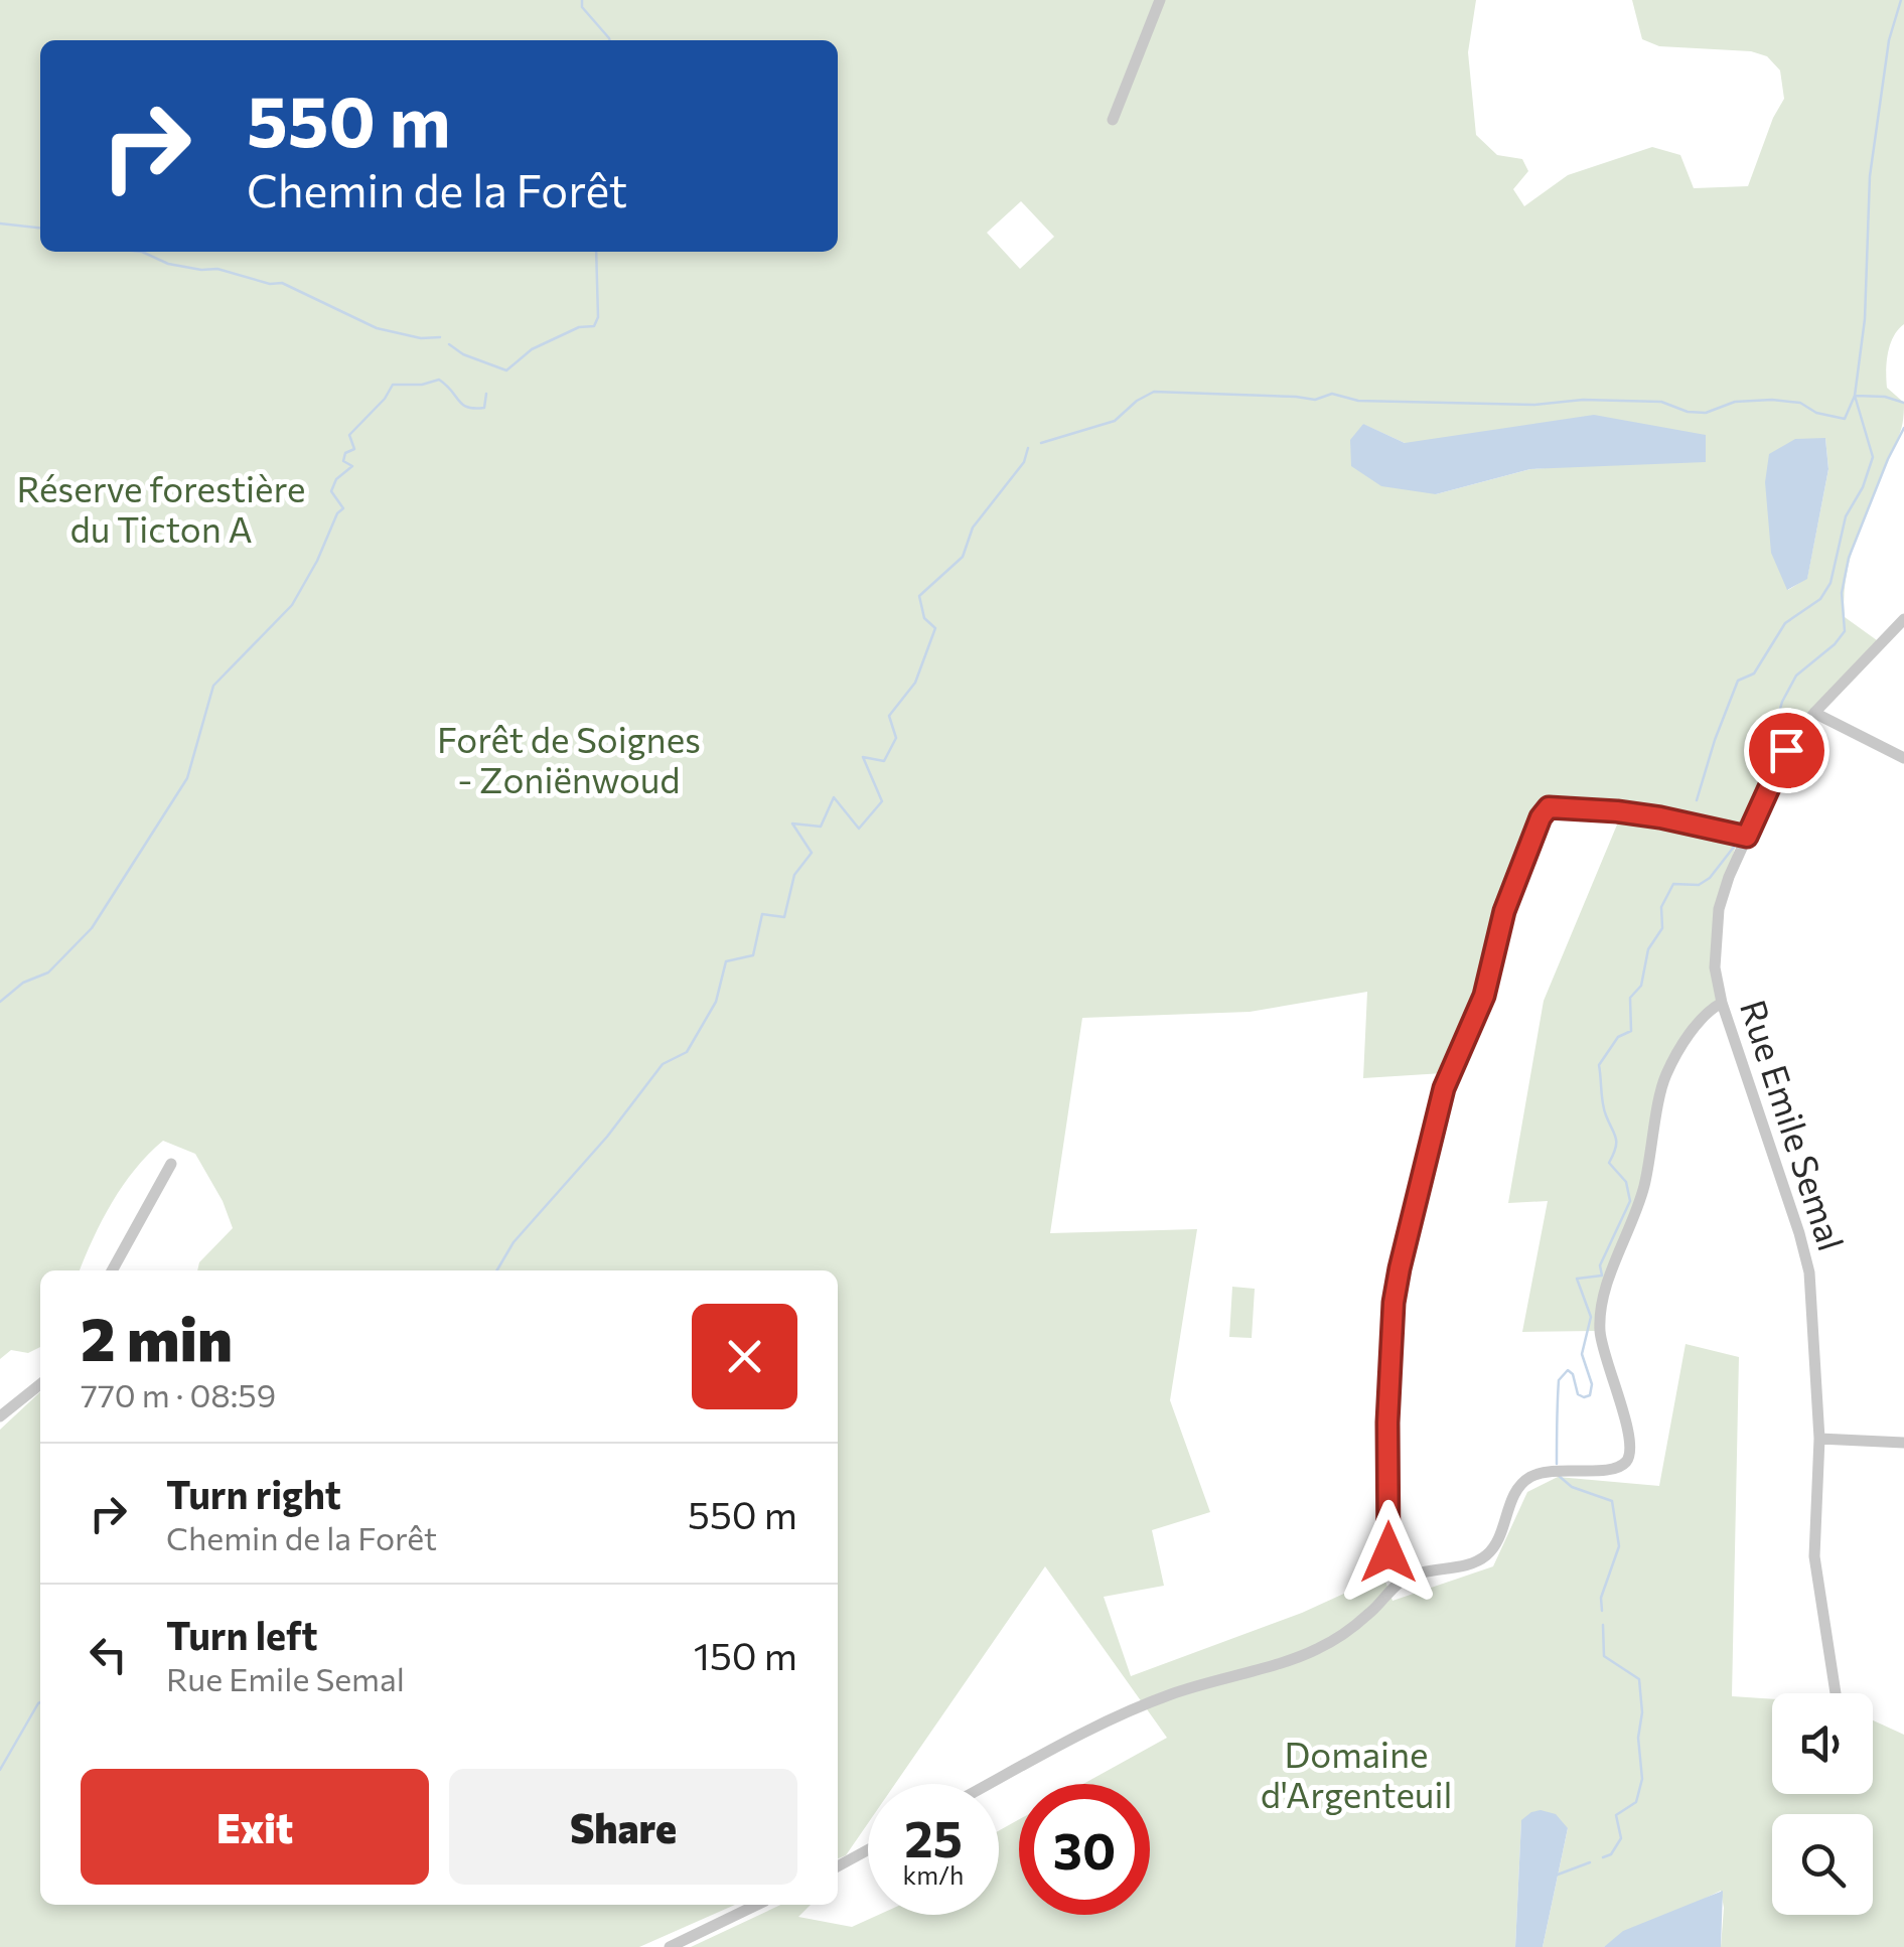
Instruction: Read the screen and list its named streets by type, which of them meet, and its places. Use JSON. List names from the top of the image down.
{
  "streets": {
    "street": ["Rue Emile Semal"]
  },
  "parks": ["Réserve forestière du Ticton A", "Forêt de Soignes - Zoniënwoud", "Domaine d'Argenteuil"],
  "page": {
    "turn": ["550 m", "Chemin de la Forêt"],
    "heading": ["2 min", "770 m · 08:59"],
    "list": [
      {
        "name": "Turn right",
        "note": "Chemin de la Forêt",
        "value": "550 m"
      },
      {
        "name": "Turn left",
        "note": "Rue Emile Semal",
        "value": "150 m"
      }
    ],
    "buttons": ["Exit", "Share"],
    "speed": "25 km/h",
    "limit": "30"
  }
}
